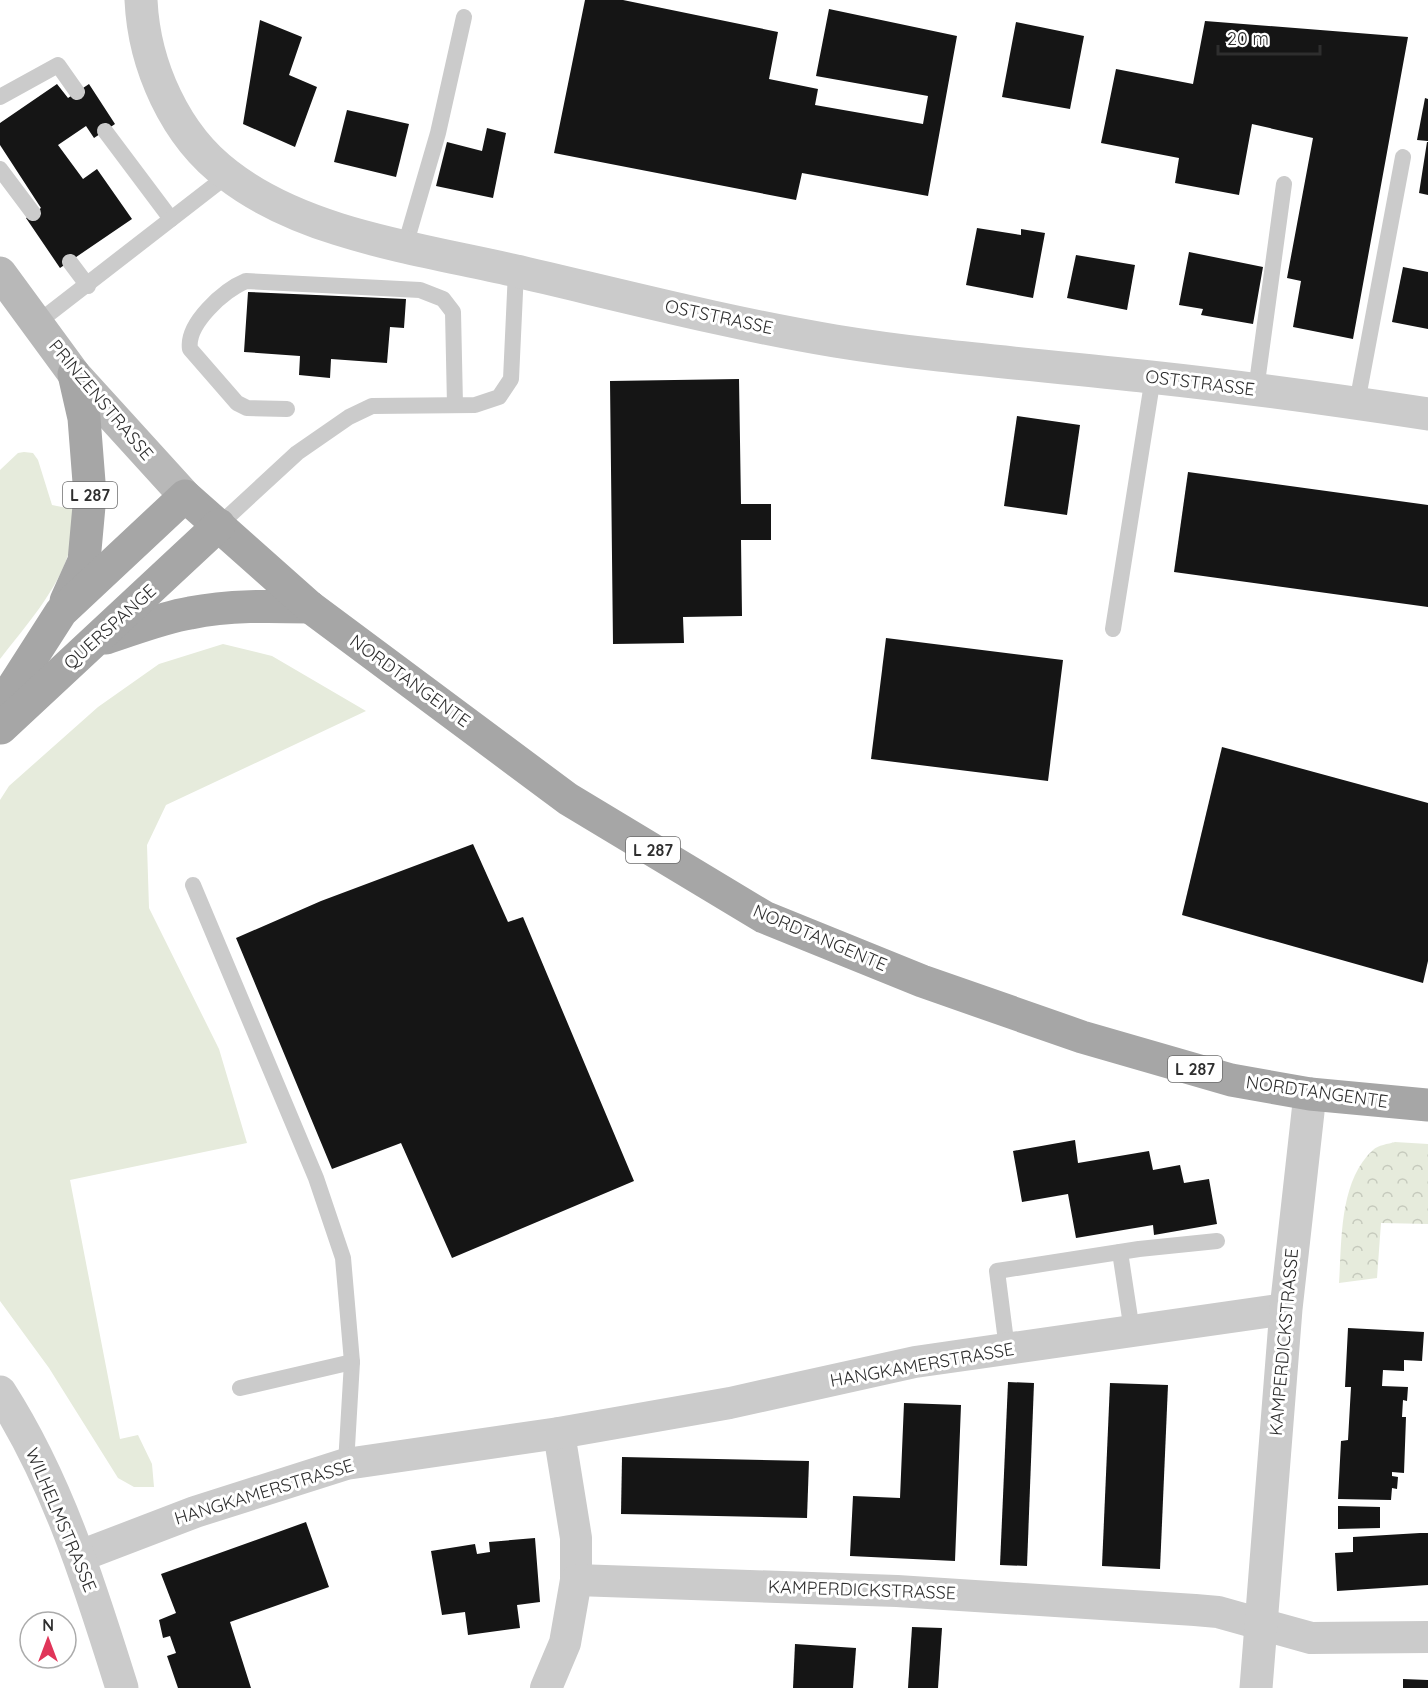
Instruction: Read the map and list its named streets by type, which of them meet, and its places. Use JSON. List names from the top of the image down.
{
  "streets": {
    "main road": [
      "PRINZENSTRASSE",
      "L 287",
      "QUERSPANGE",
      "NORDTANGENTE"
    ],
    "street": [
      "OSTSTRASSE",
      "KAMPERDICKSTRASSE",
      "HANGKAMERSTRASSE",
      "WILHELMSTRASSE"
    ]
  },
  "crossings": [
    ["PRINZENSTRASSE", "L 287"],
    ["PRINZENSTRASSE", "QUERSPANGE"],
    ["PRINZENSTRASSE", "NORDTANGENTE"],
    ["L 287", "QUERSPANGE"],
    ["QUERSPANGE", "NORDTANGENTE"],
    ["NORDTANGENTE", "KAMPERDICKSTRASSE"],
    ["KAMPERDICKSTRASSE", "HANGKAMERSTRASSE"],
    ["HANGKAMERSTRASSE", "WILHELMSTRASSE"]
  ],
  "scale_bar": "20 m",
  "north": "top"
}
